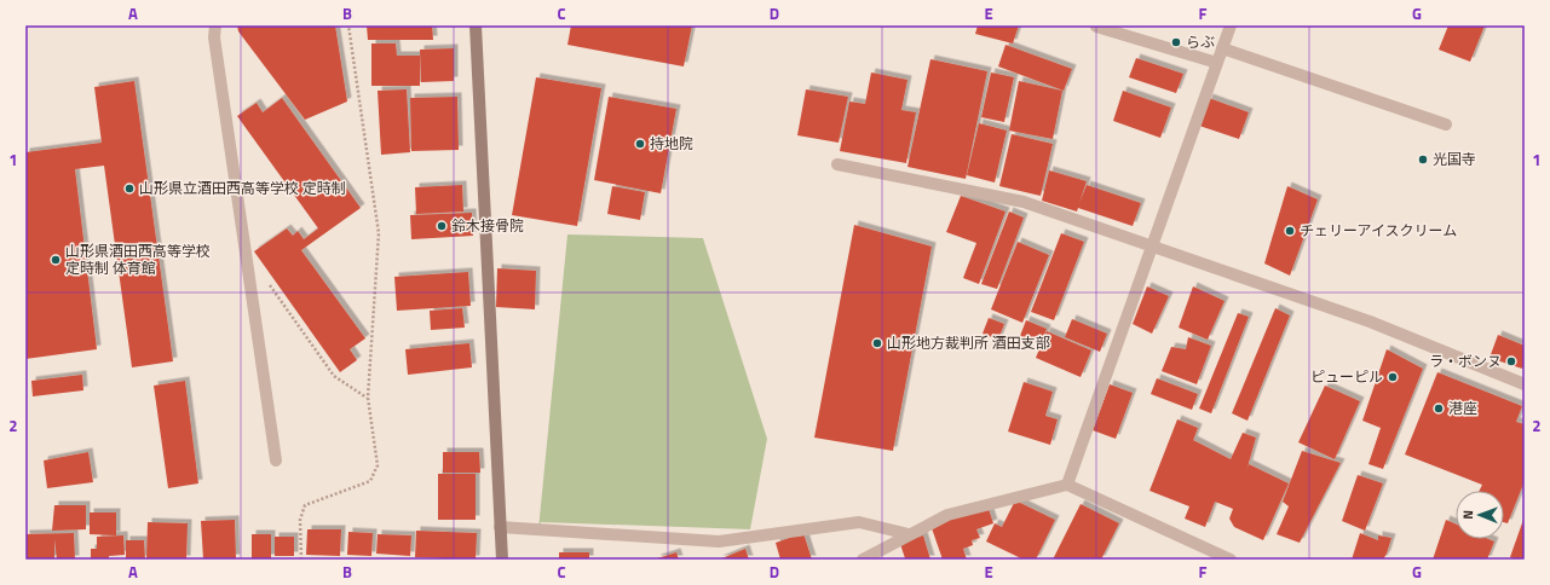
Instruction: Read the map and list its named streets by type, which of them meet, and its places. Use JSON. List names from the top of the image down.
{
  "places": [
    "らぶ",
    "持地院",
    "光国寺",
    "山形県立酒田西高等学校 定時制",
    "鈴木接骨院",
    "チェリーアイスクリーム",
    "山形県酒田西高等学校 定時制 体育館",
    "山形地方裁判所 酒田支部",
    "ラ・ボンヌ",
    "ピューピル",
    "港座"
  ],
  "north": "left",
  "grid": {
    "columns": [
      "A",
      "B",
      "C",
      "D",
      "E",
      "F",
      "G"
    ],
    "rows": ["1", "2"]
  }
}
